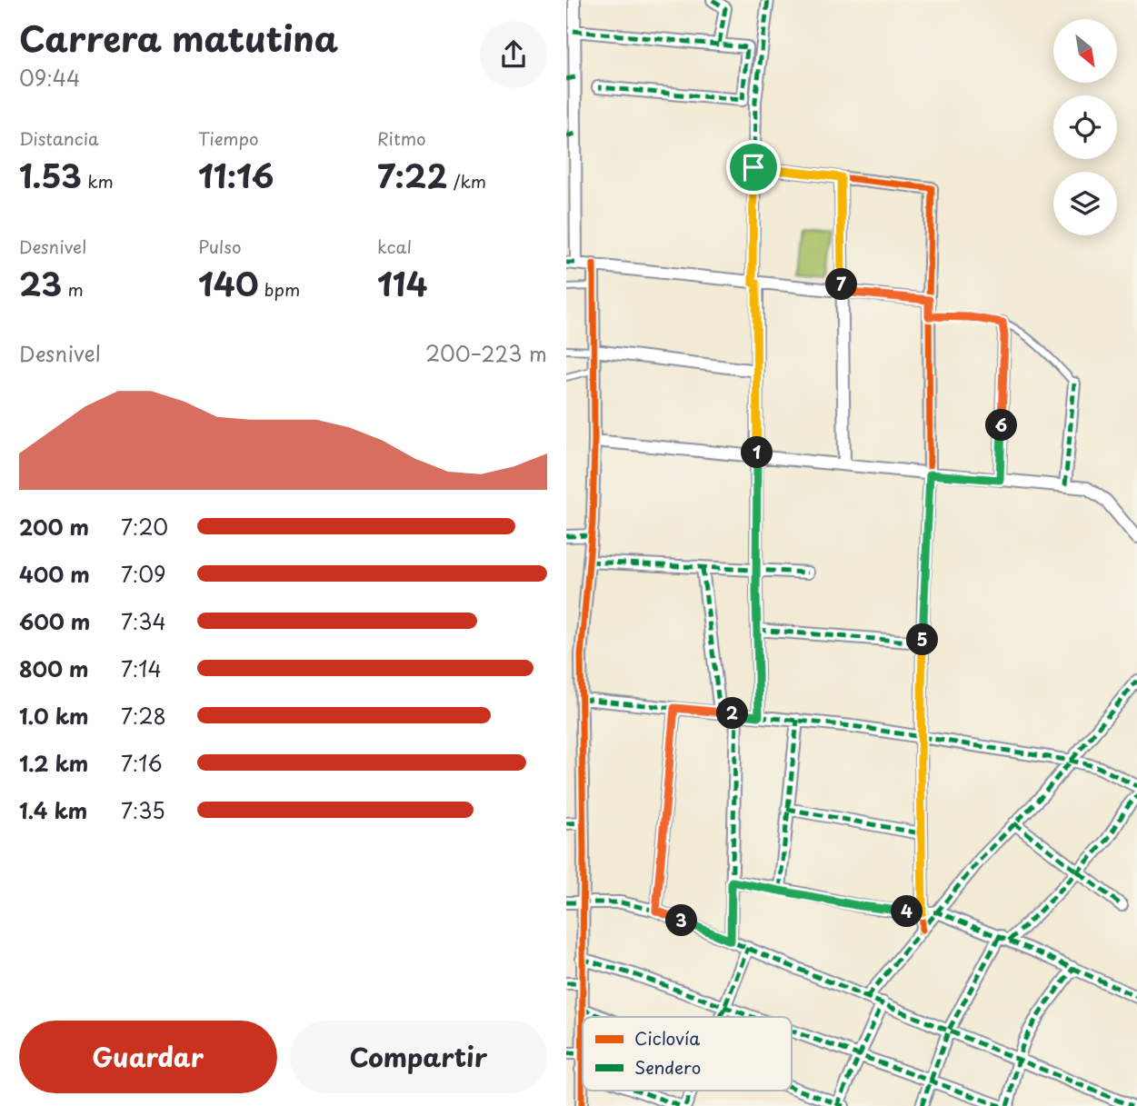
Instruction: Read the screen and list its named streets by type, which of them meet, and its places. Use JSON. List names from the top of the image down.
{
  "legend": ["Ciclovía", "Sendero"],
  "north": "bottom right",
  "page": {
    "heading": ["Carrera matutina", "09:44"],
    "stats": [
      ["Distancia", "1.53 km"],
      ["Tiempo", "11:16"],
      ["Ritmo", "7:22 /km"],
      ["Desnivel", "23 m"],
      ["Pulso", "140 bpm"],
      ["kcal", "114"]
    ],
    "pins": [
      "7",
      "6",
      "1",
      "5",
      "2",
      "4",
      "3"
    ],
    "chart": ["Desnivel", "200–223 m"],
    "list": [
      {
        "name": "200 m",
        "note": "7:20"
      },
      {
        "name": "400 m",
        "note": "7:09"
      },
      {
        "name": "600 m",
        "note": "7:34"
      },
      {
        "name": "800 m",
        "note": "7:14"
      },
      {
        "name": "1.0 km",
        "note": "7:28"
      },
      {
        "name": "1.2 km",
        "note": "7:16"
      },
      {
        "name": "1.4 km",
        "note": "7:35"
      }
    ],
    "buttons": ["Guardar", "Compartir"]
  }
}
